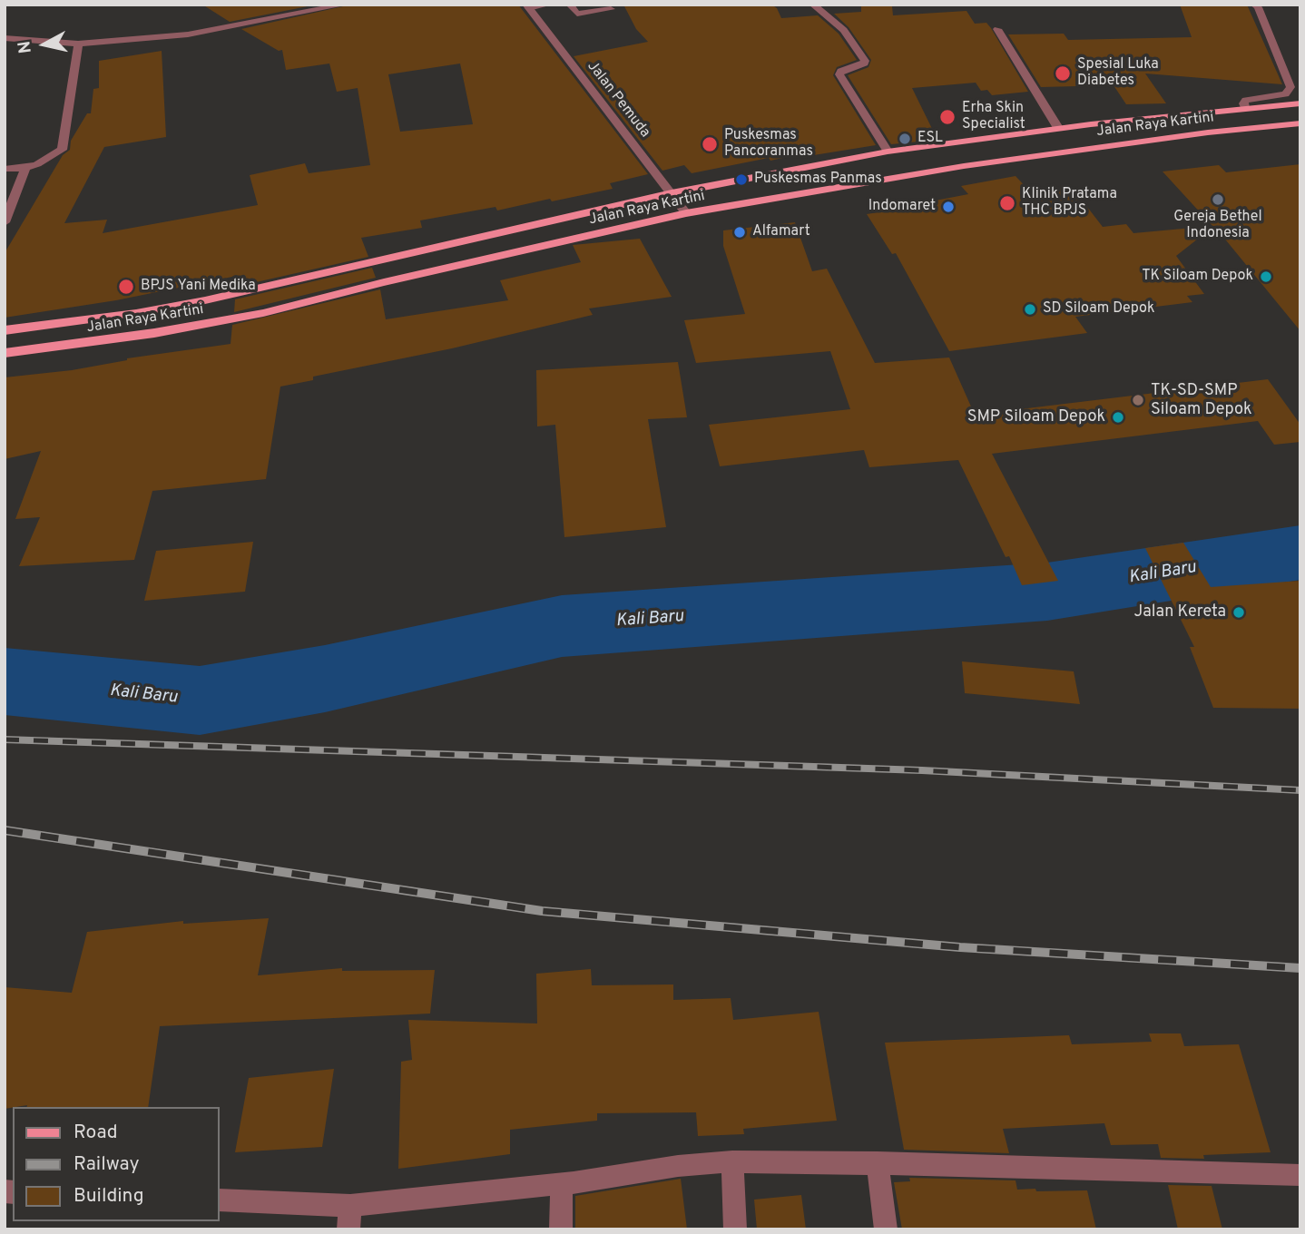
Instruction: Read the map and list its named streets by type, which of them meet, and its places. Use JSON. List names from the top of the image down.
{
  "streets": {
    "main road": ["Jalan Raya Kartini"],
    "street": ["Jalan Pemuda"]
  },
  "crossings": [
    ["Jalan Pemuda", "Jalan Raya Kartini"]
  ],
  "water": ["Kali Baru"],
  "places": [
    "Spesial Luka Diabetes",
    "Erha Skin Specialist",
    "ESL",
    "Puskesmas Pancoranmas",
    "Puskesmas Panmas",
    "Gereja Bethel Indonesia",
    "Klinik Pratama THC BPJS",
    "Indomaret",
    "Alfamart",
    "TK Siloam Depok",
    "BPJS Yani Medika",
    "SD Siloam Depok",
    "TK-SD-SMP Siloam Depok",
    "SMP Siloam Depok",
    "Jalan Kereta"
  ],
  "legend": ["Road", "Railway", "Building"],
  "north": "left"
}
